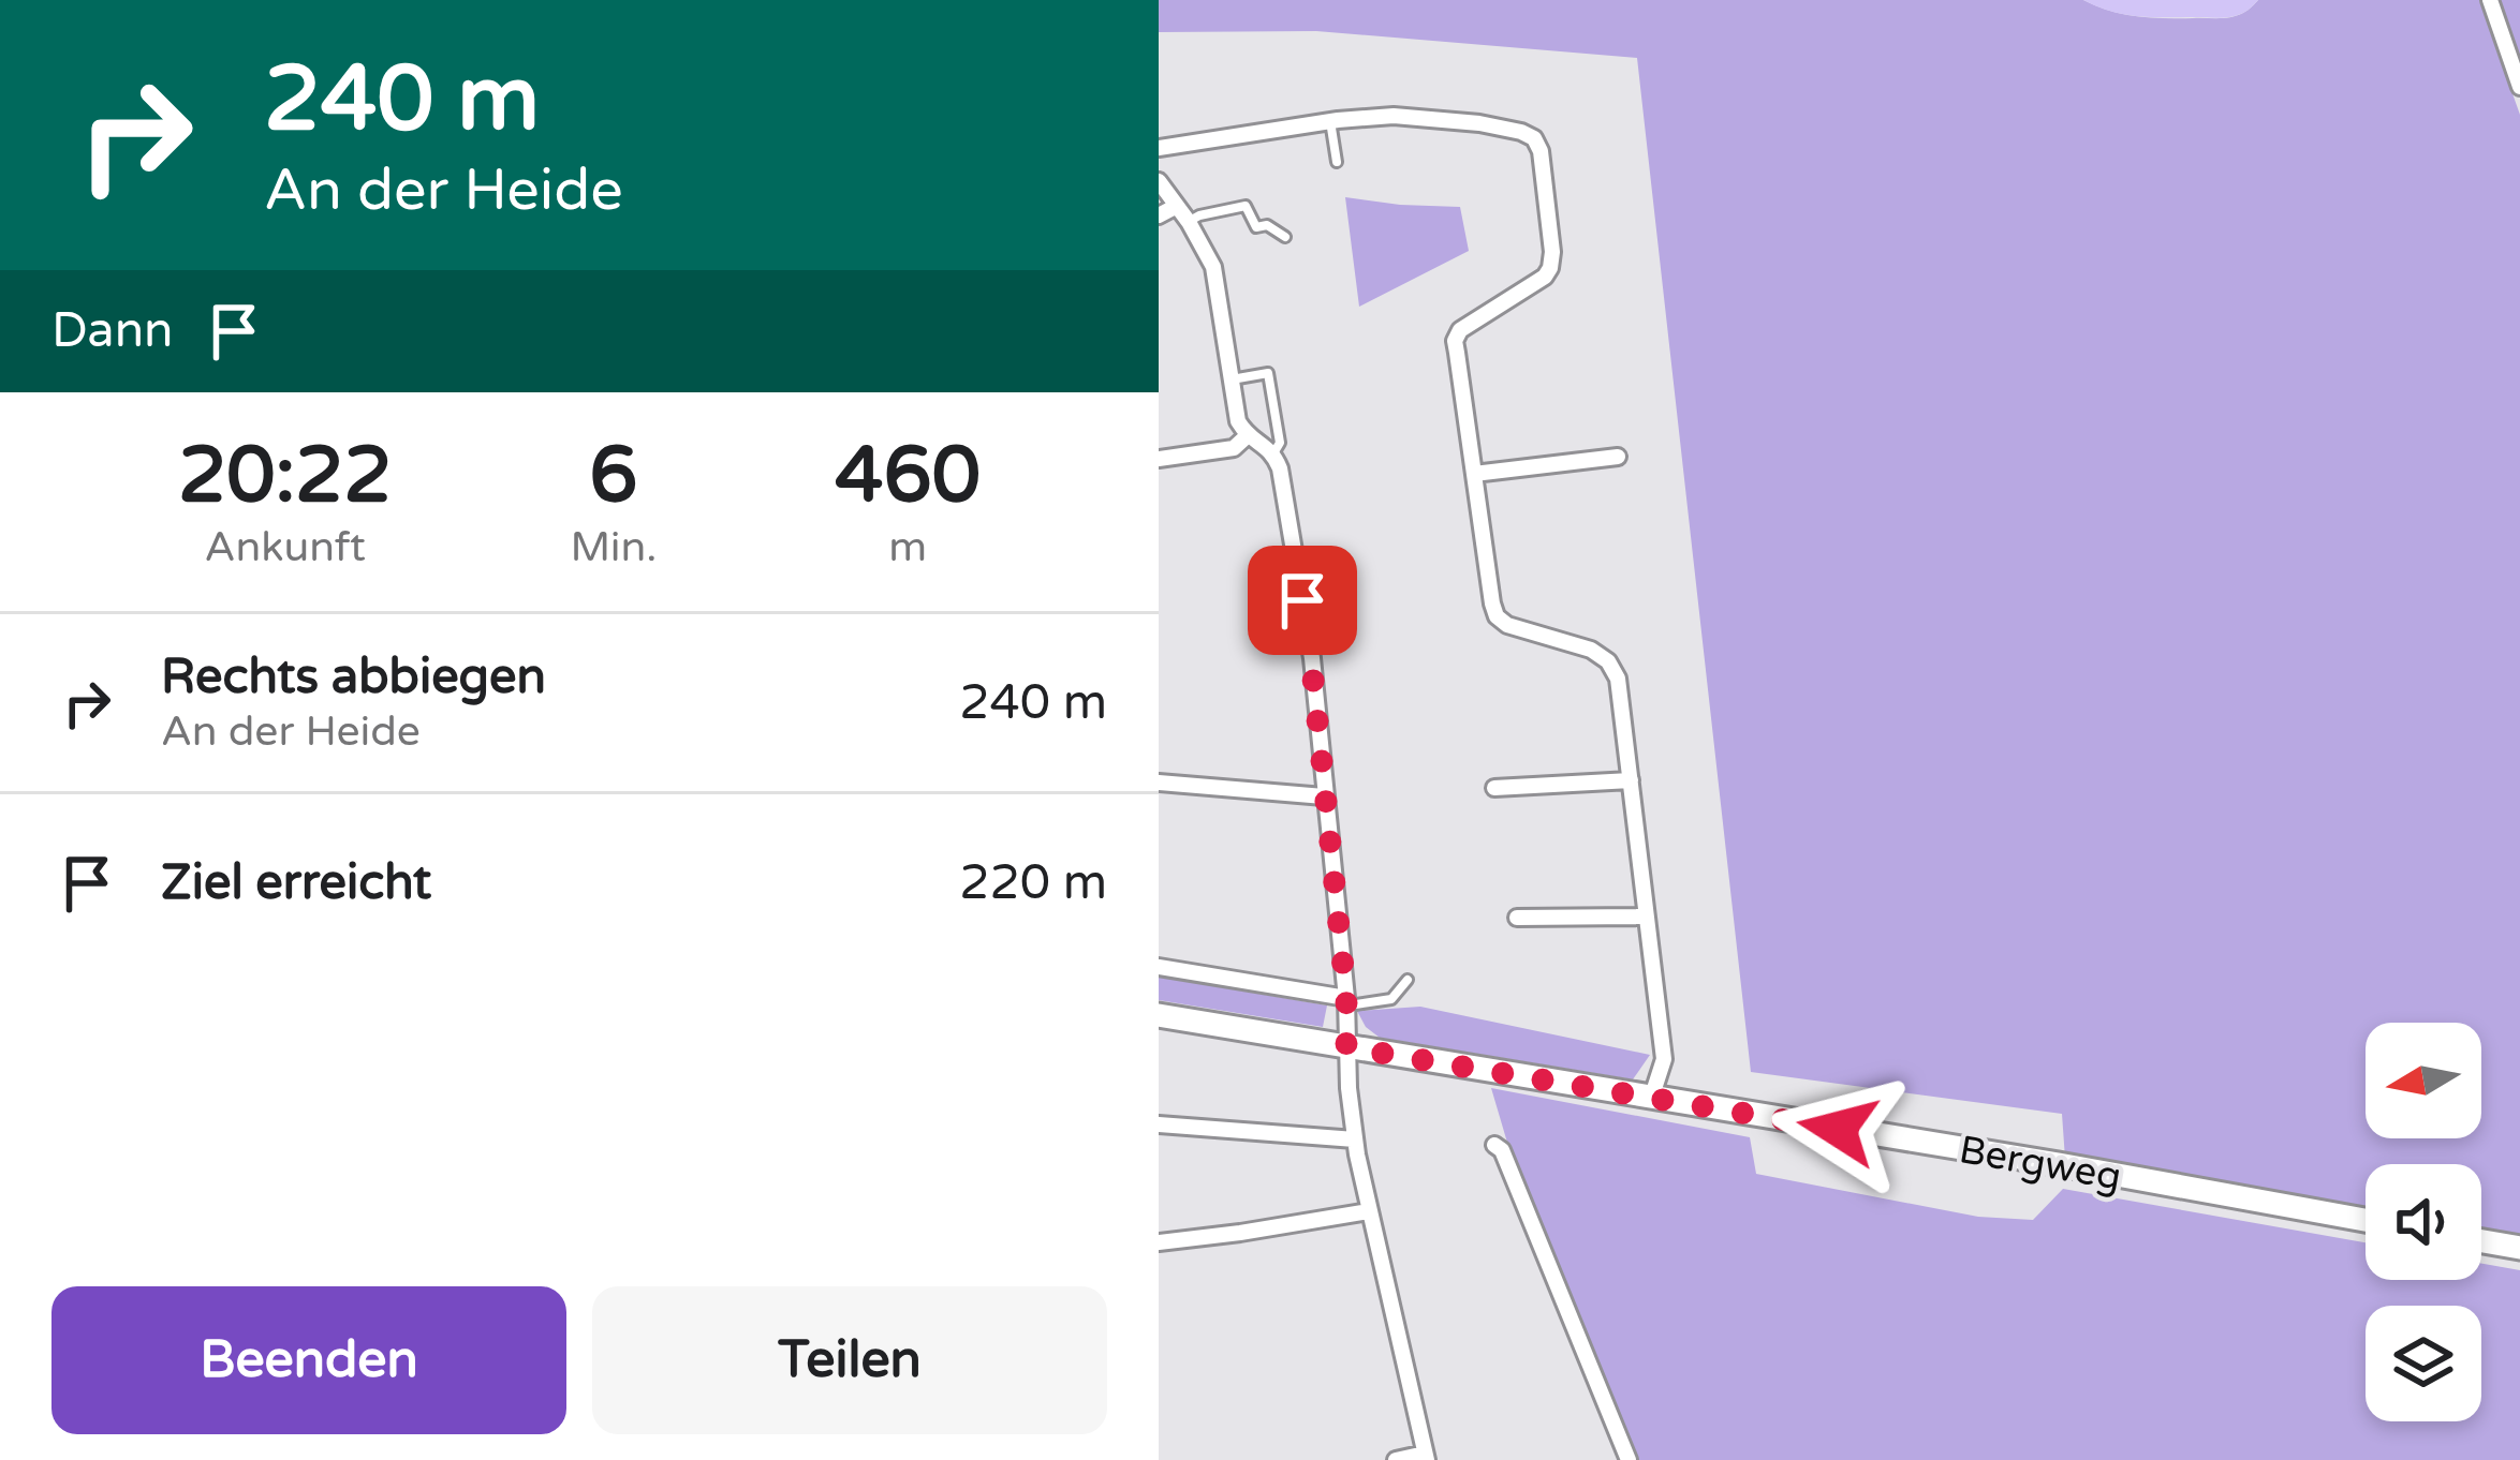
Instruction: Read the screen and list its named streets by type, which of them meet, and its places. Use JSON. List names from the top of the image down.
{
  "streets": {
    "main road": ["Bergweg"]
  },
  "north": "left",
  "page": {
    "turn": ["240 m", "An der Heide"],
    "then": "Dann",
    "eta": [
      "20:22",
      "Ankunft",
      "6",
      "Min.",
      "460",
      "m"
    ],
    "list": [
      {
        "name": "Rechts abbiegen",
        "note": "An der Heide",
        "value": "240 m"
      },
      {
        "name": "Ziel erreicht",
        "value": "220 m"
      }
    ],
    "buttons": ["Beenden", "Teilen"]
  }
}
